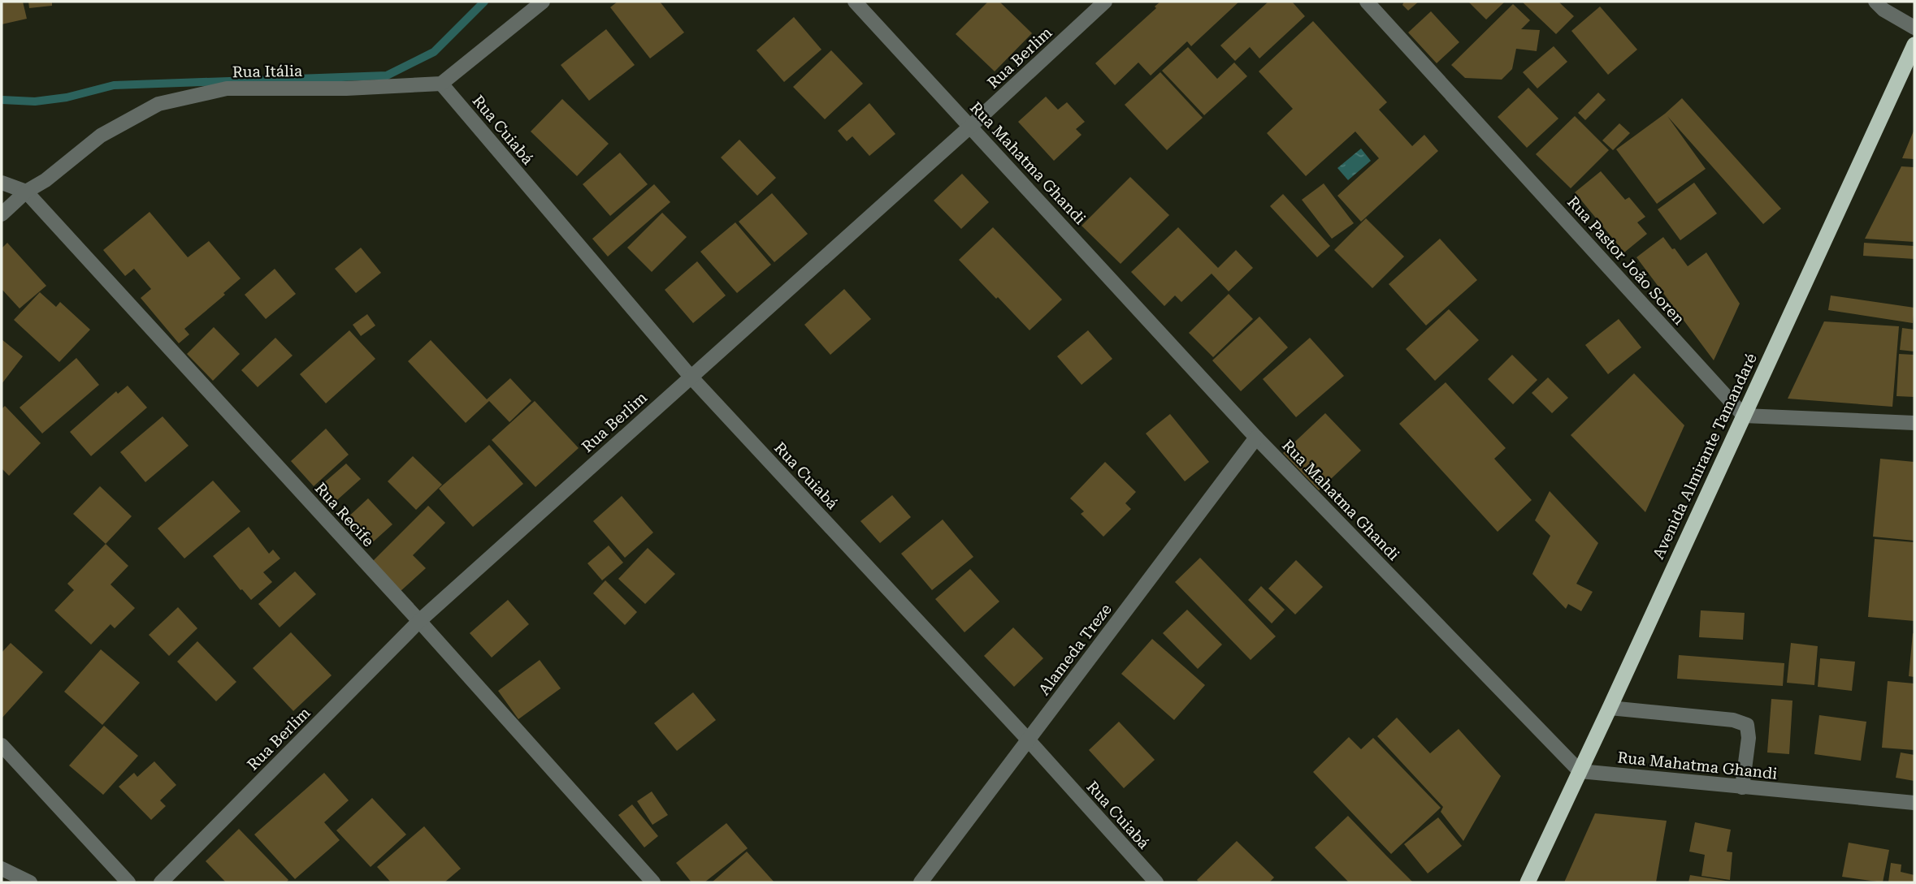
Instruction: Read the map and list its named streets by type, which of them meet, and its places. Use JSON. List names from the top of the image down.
{
  "streets": {
    "highway": ["Avenida Almirante Tamandaré"],
    "street": [
      "Rua Berlim",
      "Rua Itália",
      "Rua Cuiabá",
      "Rua Mahatma Ghandi",
      "Rua Pastor João Soren",
      "Rua Recife",
      "Alameda Treze"
    ]
  },
  "crossings": [
    ["Rua Berlim", "Rua Cuiabá"],
    ["Rua Berlim", "Rua Mahatma Ghandi"],
    ["Rua Berlim", "Rua Recife"],
    ["Rua Itália", "Rua Cuiabá"],
    ["Rua Itália", "Rua Recife"],
    ["Rua Cuiabá", "Alameda Treze"],
    ["Rua Mahatma Ghandi", "Avenida Almirante Tamandaré"],
    ["Rua Mahatma Ghandi", "Alameda Treze"],
    ["Rua Pastor João Soren", "Avenida Almirante Tamandaré"]
  ]
}
